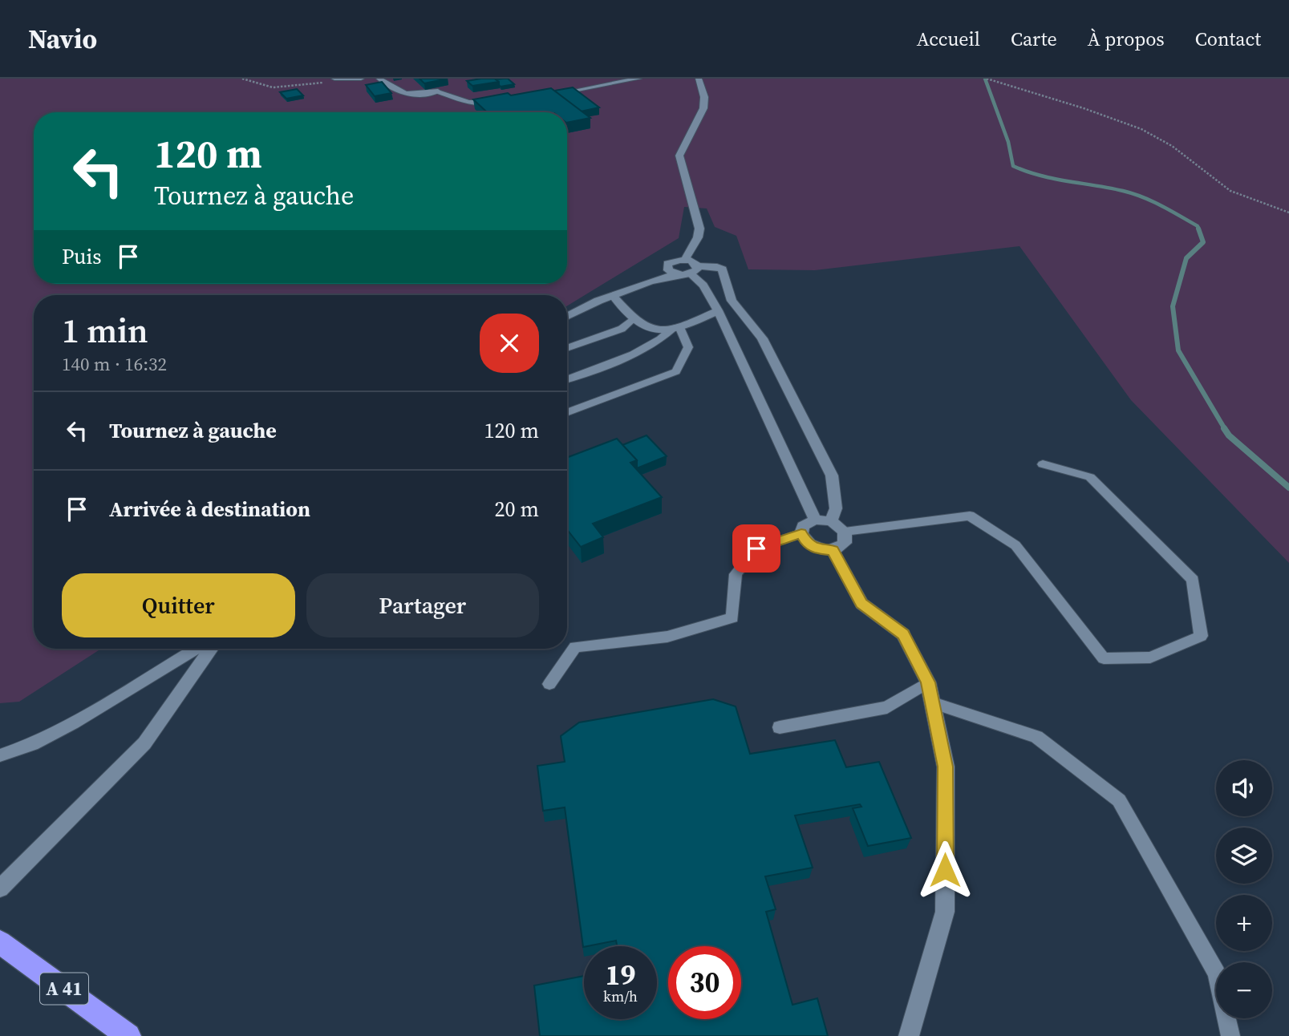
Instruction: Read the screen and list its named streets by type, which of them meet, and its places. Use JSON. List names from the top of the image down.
{
  "streets": {
    "highway": ["A 41"]
  },
  "page": {
    "header": "Navio",
    "nav": [
      "Accueil",
      "Carte",
      "À propos",
      "Contact"
    ],
    "turn": ["120 m", "Tournez à gauche"],
    "then": "Puis",
    "heading": ["1 min", "140 m · 16:32"],
    "list": [
      {
        "name": "Tournez à gauche",
        "value": "120 m"
      },
      {
        "name": "Arrivée à destination",
        "value": "20 m"
      }
    ],
    "buttons": ["Quitter", "Partager"],
    "map_buttons": ["+", "−"],
    "speed": "19 km/h",
    "limit": "30"
  }
}
